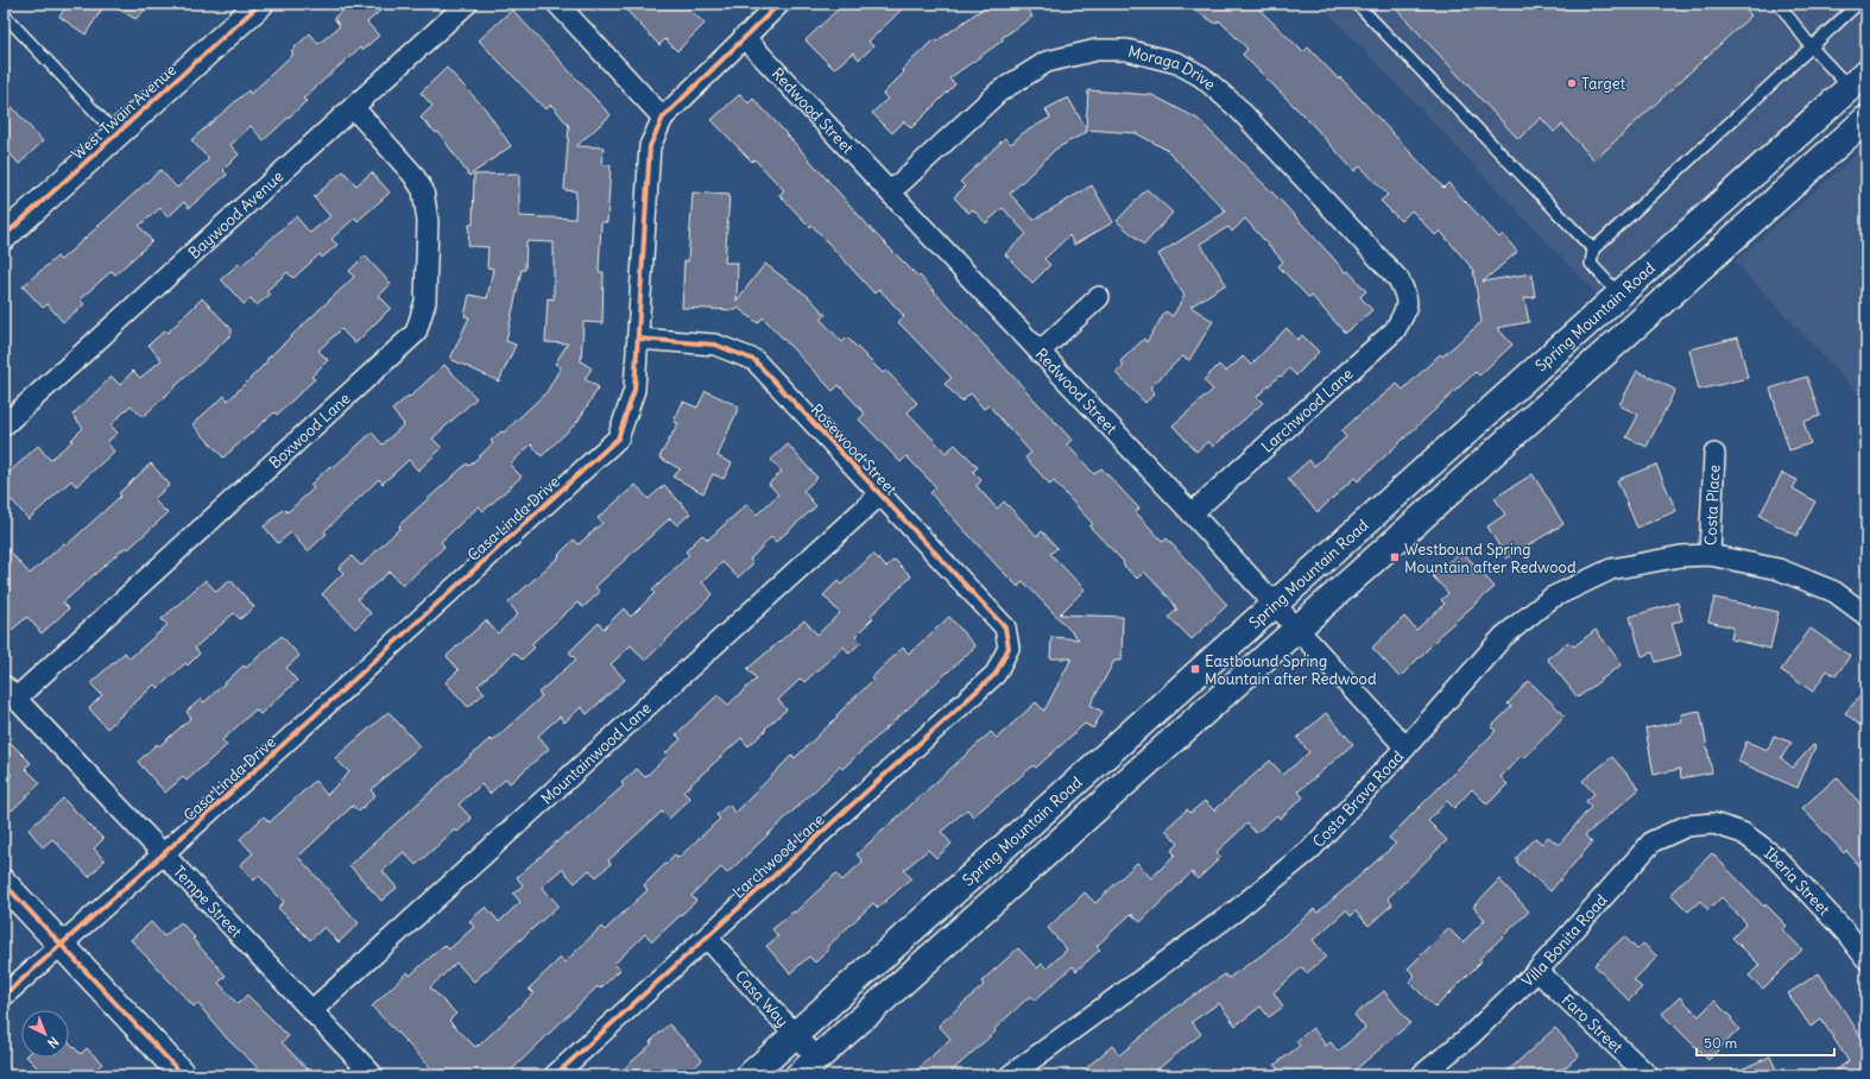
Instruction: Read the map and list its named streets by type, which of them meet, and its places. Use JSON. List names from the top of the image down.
{
  "streets": {
    "main road": ["West Twain Avenue", "Spring Mountain Road"],
    "street": [
      "Moraga Drive",
      "Redwood Street",
      "Baywood Avenue",
      "Larchwood Lane",
      "Boxwood Lane",
      "Rosewood Street",
      "Costa Place",
      "Casa Linda Drive",
      "Mountainwood Lane",
      "Costa Brava Road",
      "Iberia Street",
      "Tempe Street",
      "Villa Bonita Road",
      "Casa Way",
      "Faro Street"
    ]
  },
  "crossings": [
    ["Moraga Drive", "Redwood Street"],
    ["Moraga Drive", "Larchwood Lane"],
    ["Redwood Street", "Spring Mountain Road"],
    ["Redwood Street", "Larchwood Lane"],
    ["Redwood Street", "Casa Linda Drive"],
    ["Redwood Street", "Costa Brava Road"],
    ["Baywood Avenue", "Boxwood Lane"],
    ["Spring Mountain Road", "Casa Way"],
    ["Larchwood Lane", "Rosewood Street"],
    ["Larchwood Lane", "Casa Way"],
    ["Boxwood Lane", "Tempe Street"],
    ["Rosewood Street", "Casa Linda Drive"],
    ["Rosewood Street", "Mountainwood Lane"],
    ["Costa Place", "Costa Brava Road"],
    ["Casa Linda Drive", "Tempe Street"],
    ["Mountainwood Lane", "Tempe Street"],
    ["Iberia Street", "Villa Bonita Road"],
    ["Villa Bonita Road", "Faro Street"]
  ],
  "places": {
    "other": ["Target"],
    "transit": ["Westbound Spring Mountain after Redwood", "Eastbound Spring Mountain after Redwood"]
  },
  "scale_bar": "50 m",
  "north": "bottom right"
}
